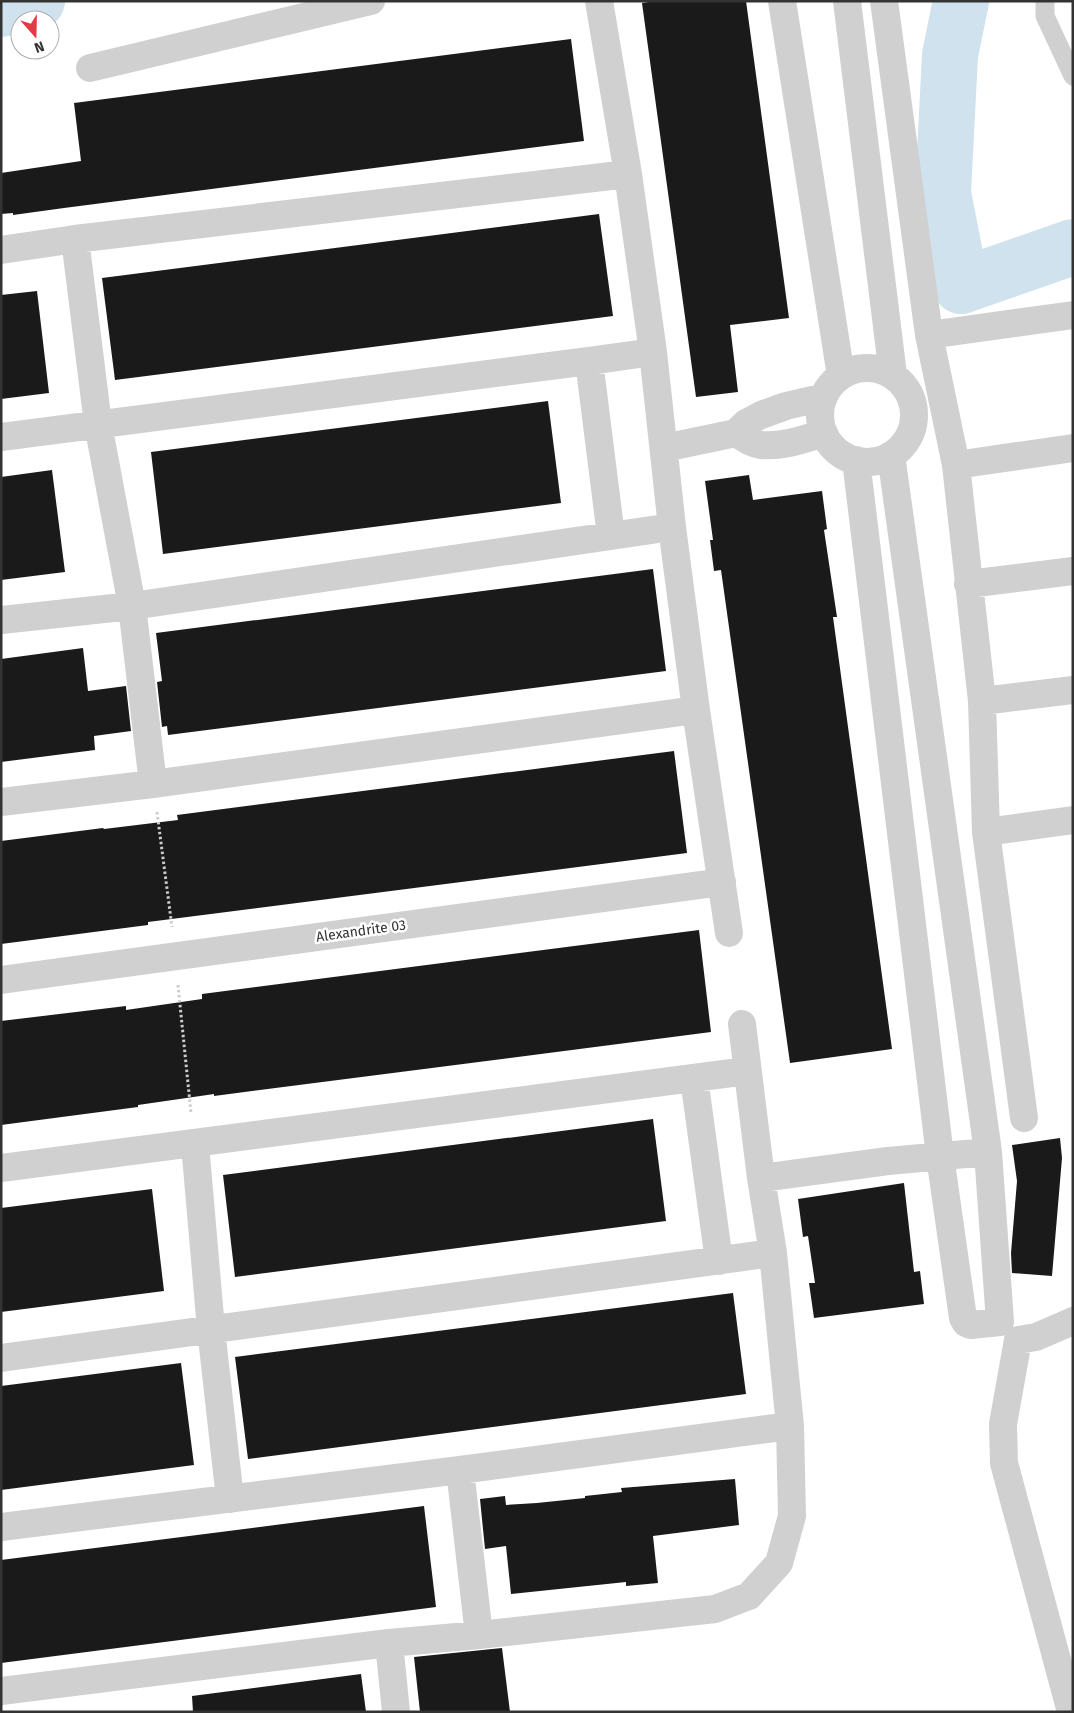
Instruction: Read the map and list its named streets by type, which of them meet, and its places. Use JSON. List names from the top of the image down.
{
  "streets": {
    "street": ["Alexandrite 03"]
  },
  "north": "bottom"
}
